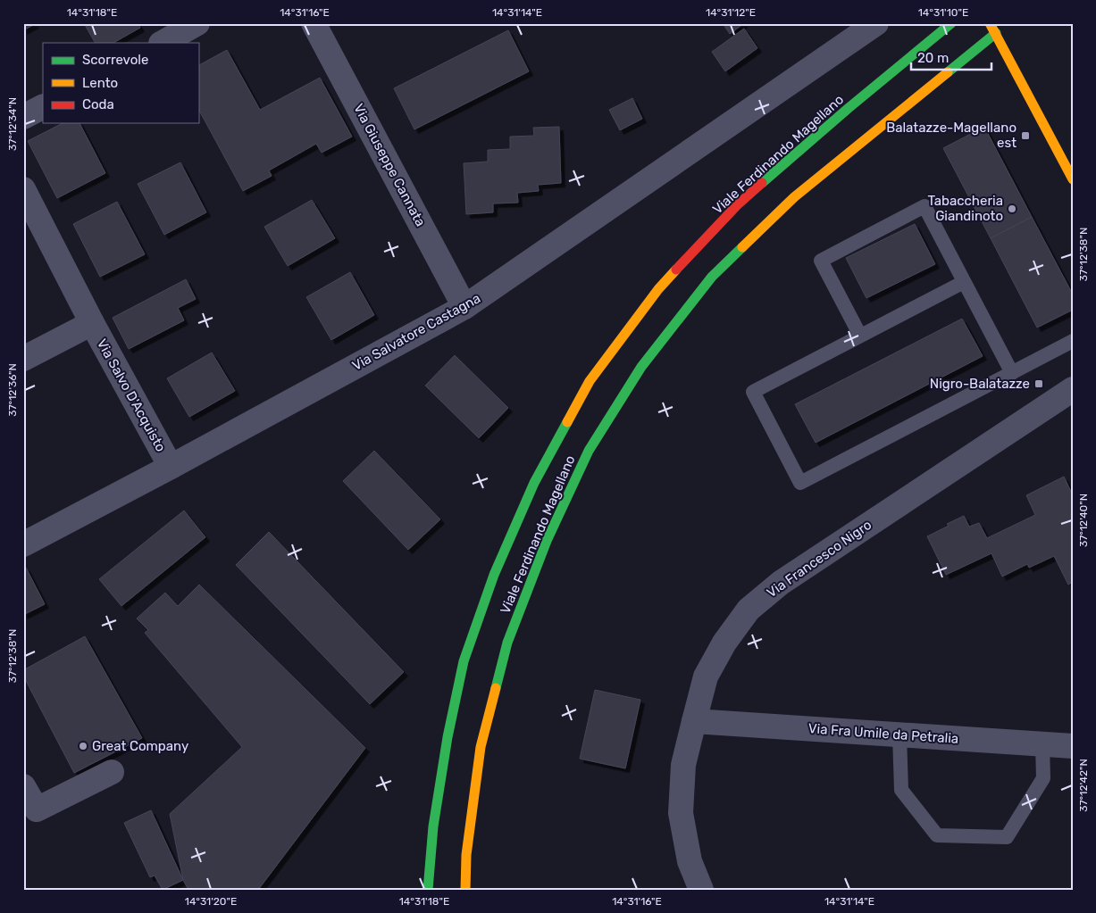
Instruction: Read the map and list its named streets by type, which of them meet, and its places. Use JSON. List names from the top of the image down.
{
  "streets": {
    "street": [
      "Viale Ferdinando Magellano",
      "Via Giuseppe Cannata",
      "Via Salvatore Castagna",
      "Via Salvo D'Acquisto",
      "Via Francesco Nigro",
      "Via Fra Umile da Petralia"
    ]
  },
  "crossings": [
    ["Via Giuseppe Cannata", "Via Salvatore Castagna"],
    ["Via Salvatore Castagna", "Via Salvo D'Acquisto"],
    ["Via Francesco Nigro", "Via Fra Umile da Petralia"]
  ],
  "places": {
    "transit": ["Balatazze-Magellano est", "Nigro-Balatazze"],
    "other": ["Tabaccheria Giandinoto", "Great Company"]
  },
  "legend": ["Scorrevole", "Lento", "Coda"],
  "scale_bar": "20 m",
  "coordinates": [
    "14°31'18\"E",
    "14°31'16\"E",
    "14°31'14\"E",
    "14°31'12\"E",
    "14°31'10\"E",
    "37°12'34\"N",
    "37°12'38\"N",
    "37°12'36\"N",
    "37°12'40\"N",
    "37°12'42\"N",
    "14°31'20\"E"
  ]
}
